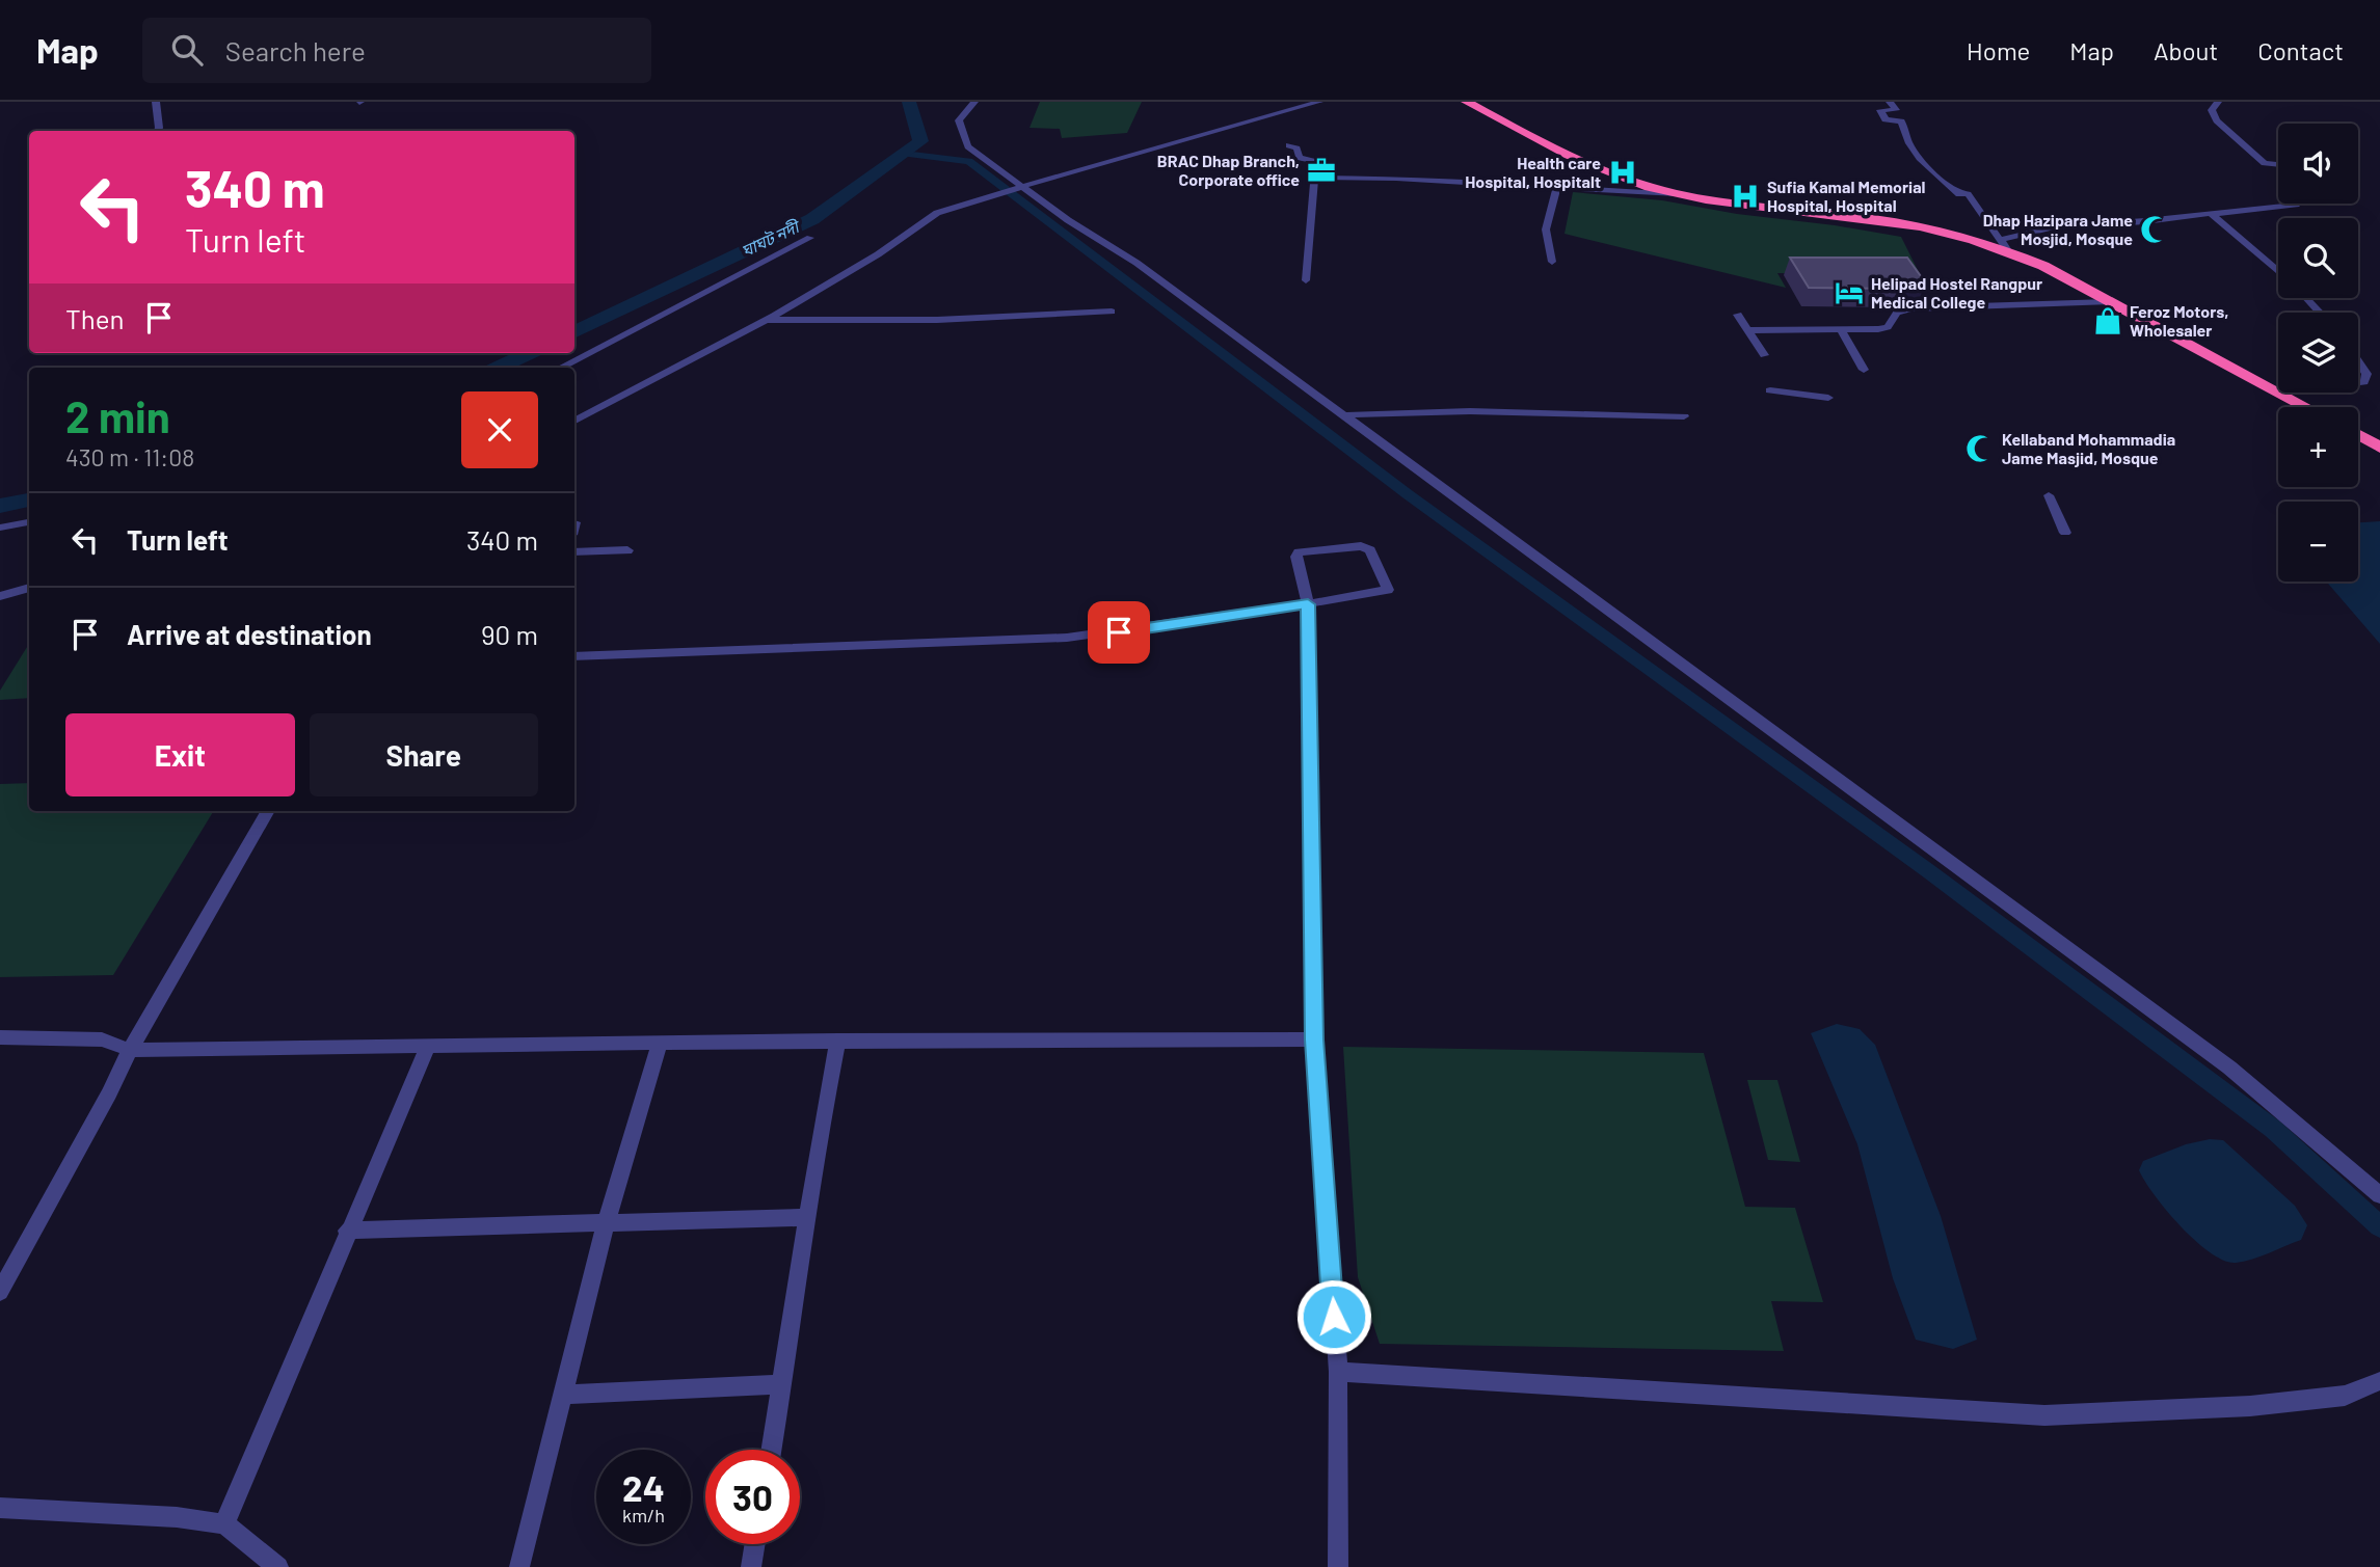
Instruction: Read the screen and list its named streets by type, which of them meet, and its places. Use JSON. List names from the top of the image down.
{
  "water": ["ঘাঘট নদী"],
  "places": {
    "office": ["BRAC Dhap Branch, Corporate office"],
    "hospital": ["Health care Hospital, Hospitalt", "Sufia Kamal Memorial Hospital, Hospital"],
    "mosque": ["Dhap Hazipara Jame Mosjid, Mosque", "Kellaband Mohammadia Jame Masjid, Mosque"],
    "hotel": ["Helipad Hostel Rangpur Medical College"],
    "shop": ["Feroz Motors, Wholesaler"]
  },
  "page": {
    "header": "Map",
    "search": "Search here",
    "nav": [
      "Home",
      "Map",
      "About",
      "Contact"
    ],
    "map_buttons": ["+", "−"],
    "turn": ["340 m", "Turn left"],
    "then": "Then",
    "heading": ["2 min", "430 m · 11:08"],
    "list": [
      {
        "name": "Turn left",
        "value": "340 m"
      },
      {
        "name": "Arrive at destination",
        "value": "90 m"
      }
    ],
    "buttons": ["Exit", "Share"],
    "speed": "24 km/h",
    "limit": "30"
  }
}
